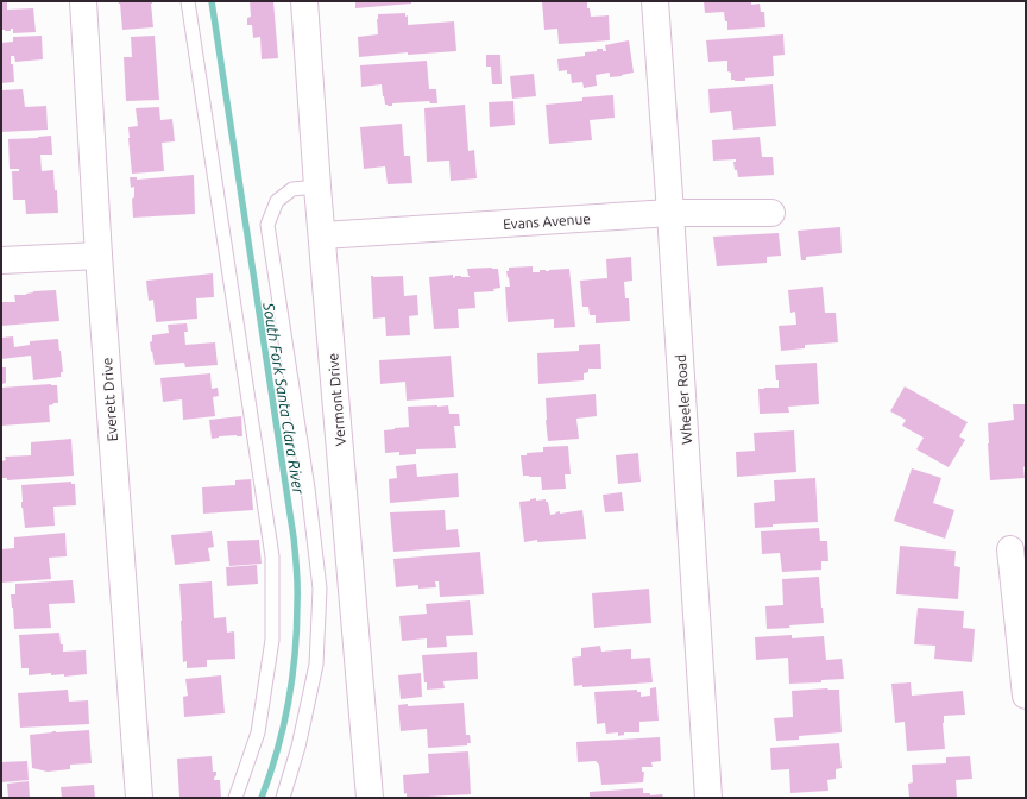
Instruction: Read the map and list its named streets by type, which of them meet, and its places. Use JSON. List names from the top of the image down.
{
  "streets": {
    "street": [
      "Evans Avenue",
      "Everett Drive",
      "Vermont Drive",
      "Wheeler Road"
    ]
  },
  "crossings": [
    ["Evans Avenue", "Vermont Drive"],
    ["Evans Avenue", "Wheeler Road"]
  ],
  "water": ["South Fork Santa Clara River"]
}
